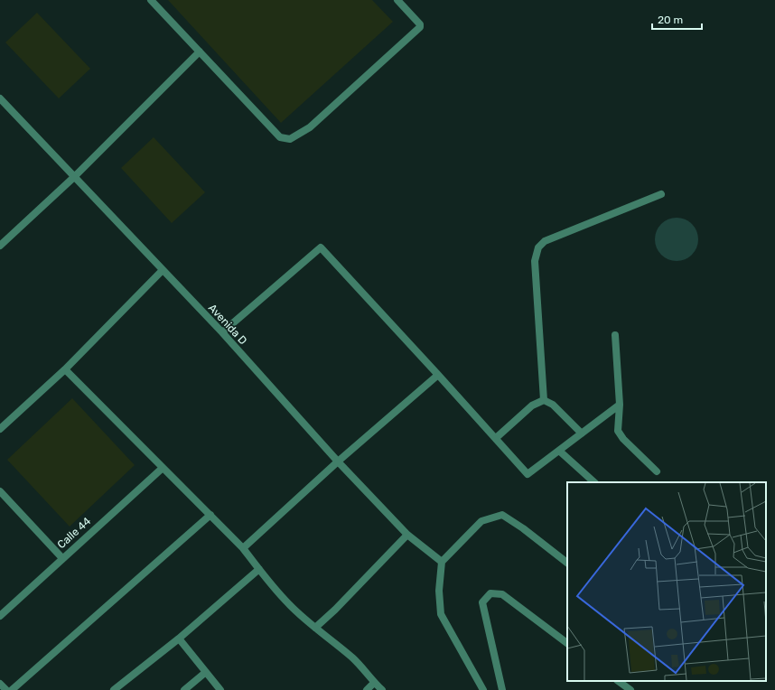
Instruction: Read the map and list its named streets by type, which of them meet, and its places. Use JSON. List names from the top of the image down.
{
  "streets": {
    "street": ["Avenida D", "Calle 44"]
  },
  "scale_bar": "20 m"
}
